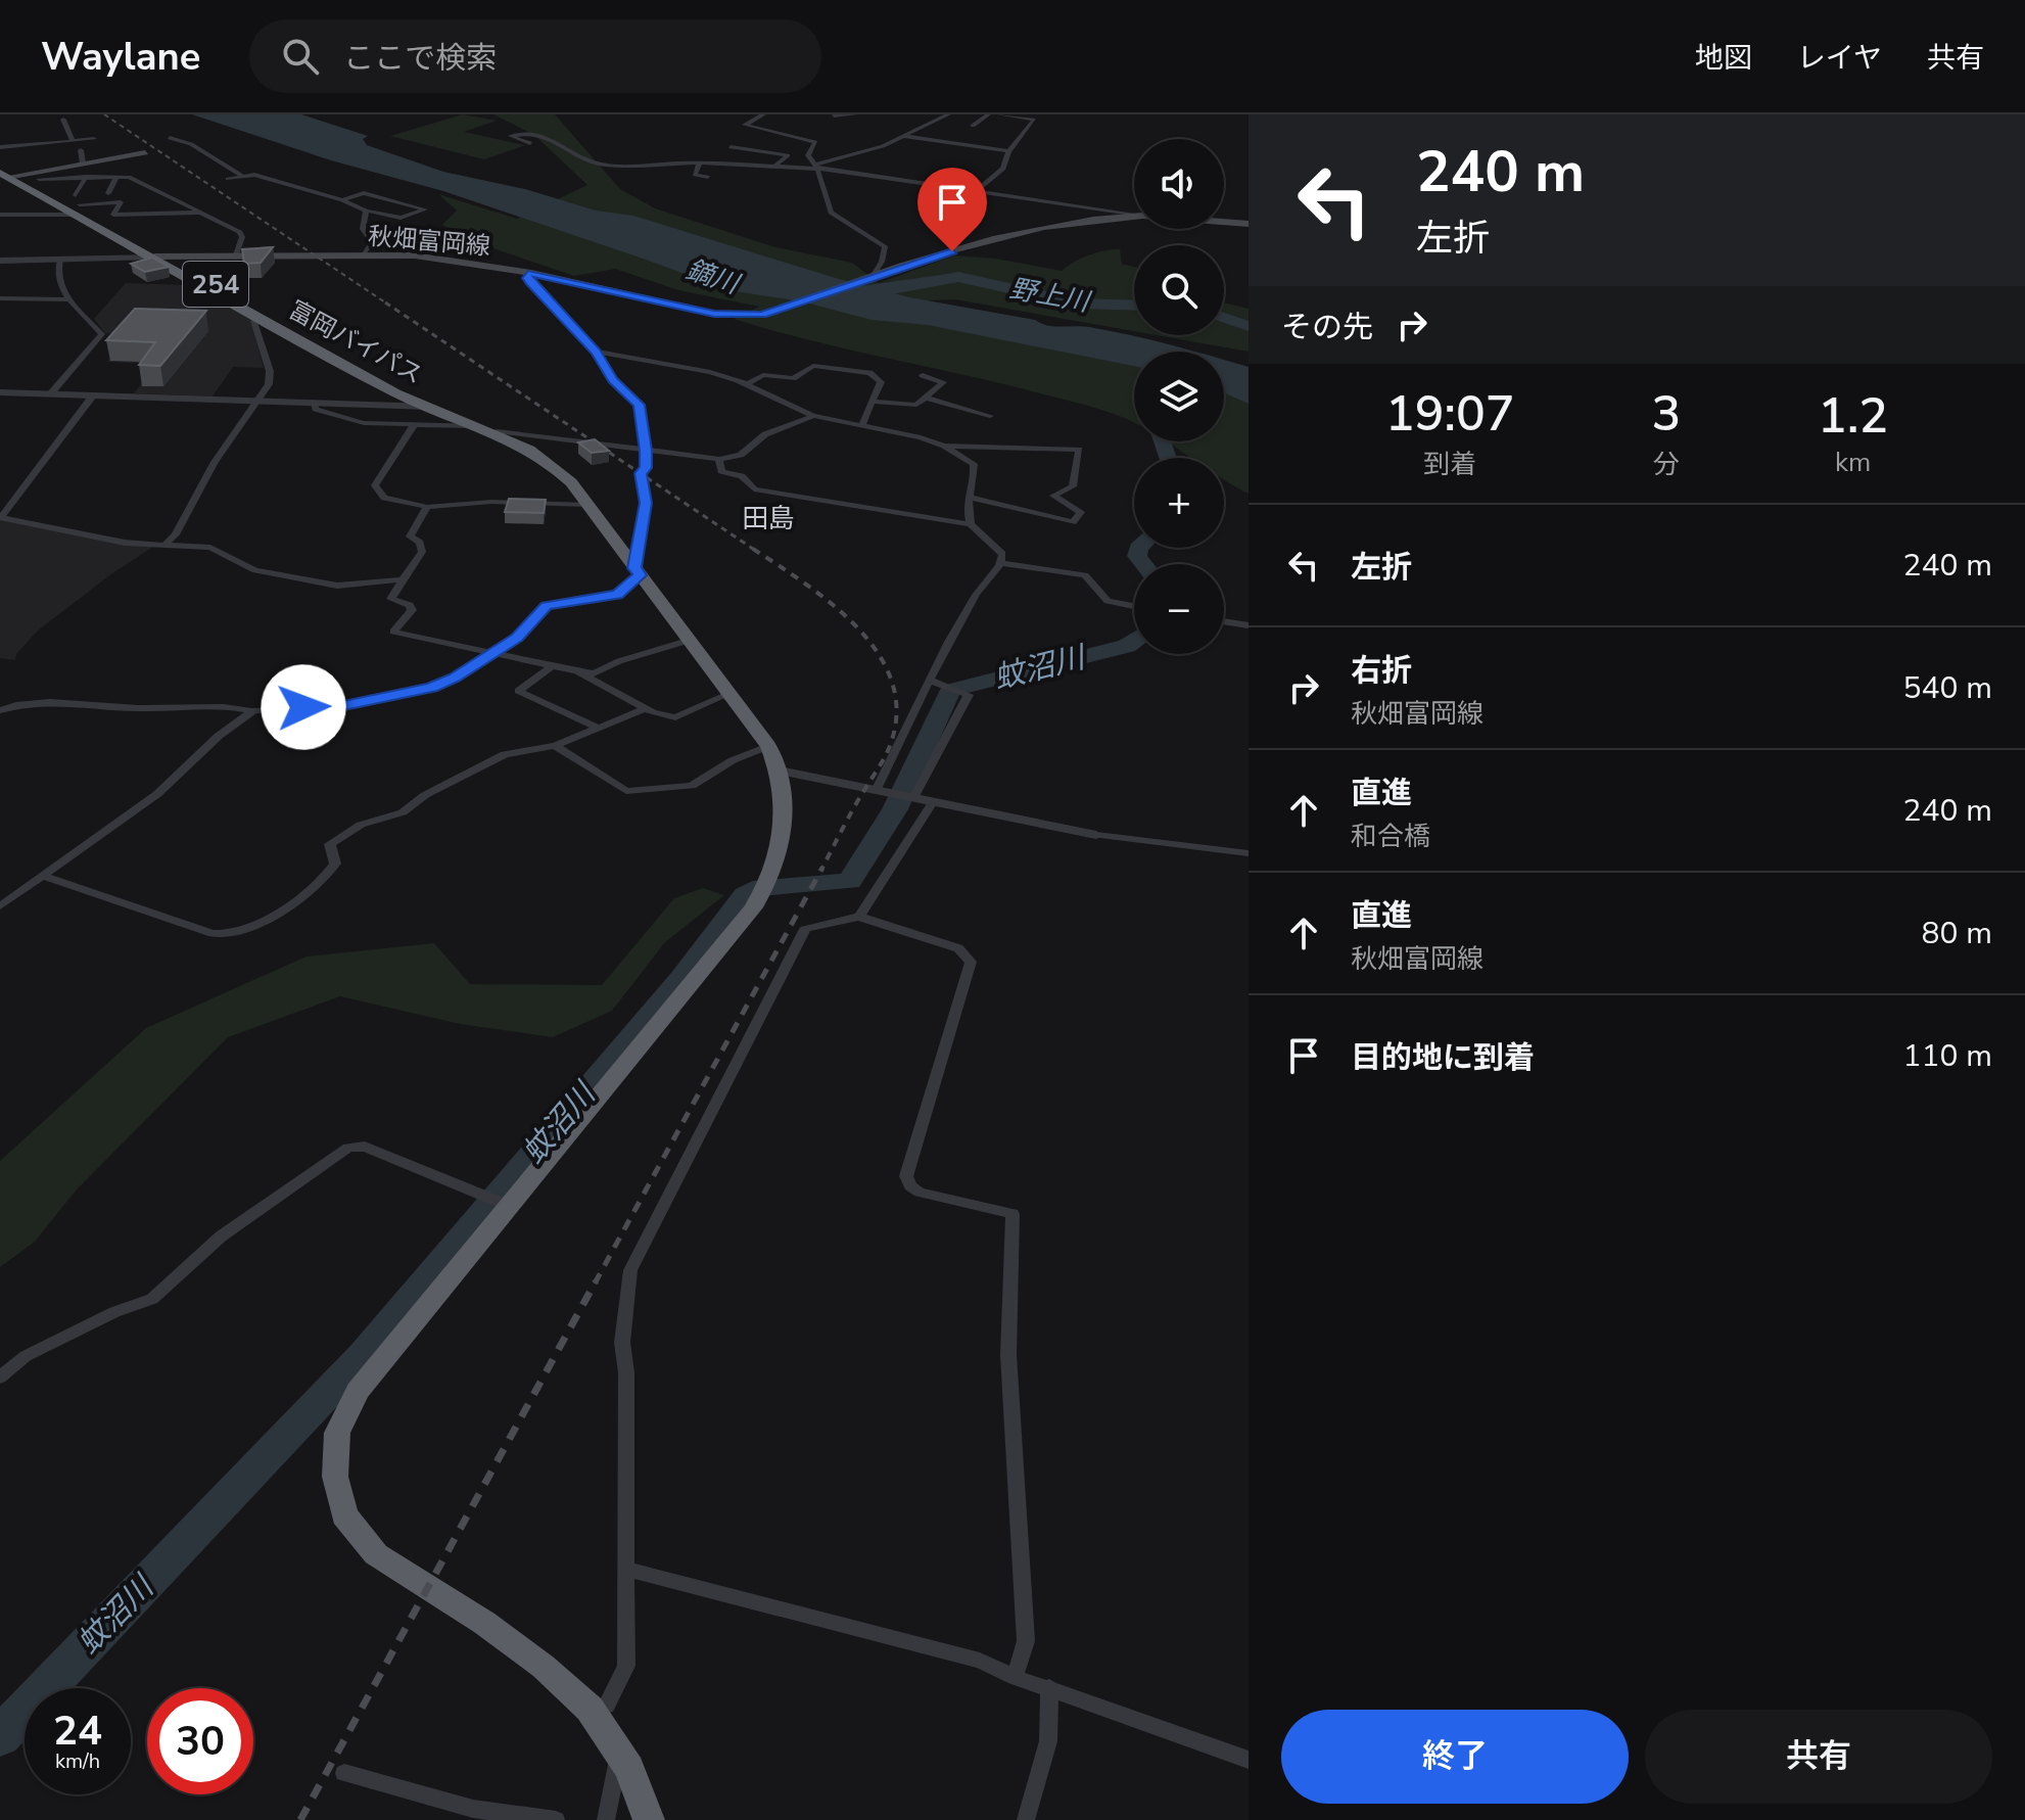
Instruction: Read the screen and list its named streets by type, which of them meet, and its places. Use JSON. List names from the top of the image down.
{
  "streets": {
    "highway": ["254", "富岡バイパス"],
    "main road": ["秋畑富岡線"]
  },
  "crossings": [
    ["秋畑富岡線", "富岡バイパス"],
    ["254", "富岡バイパス"]
  ],
  "districts": ["田島"],
  "water": ["鏑川", "野上川", "蚊沼川"],
  "page": {
    "header": "Waylane",
    "search": "ここで検索",
    "nav": ["地図", "レイヤ", "共有"],
    "turn": ["240 m", "左折"],
    "map_buttons": ["+", "−"],
    "then": "その先",
    "eta": [
      "19:07",
      "到着",
      "3",
      "分",
      "1.2",
      "km"
    ],
    "list": [
      {
        "name": "左折",
        "value": "240 m"
      },
      {
        "name": "右折",
        "note": "秋畑富岡線",
        "value": "540 m"
      },
      {
        "name": "直進",
        "note": "和合橋",
        "value": "240 m"
      },
      {
        "name": "直進",
        "note": "秋畑富岡線",
        "value": "80 m"
      },
      {
        "name": "目的地に到着",
        "value": "110 m"
      }
    ],
    "speed": "24 km/h",
    "limit": "30",
    "buttons": ["終了", "共有"]
  }
}
